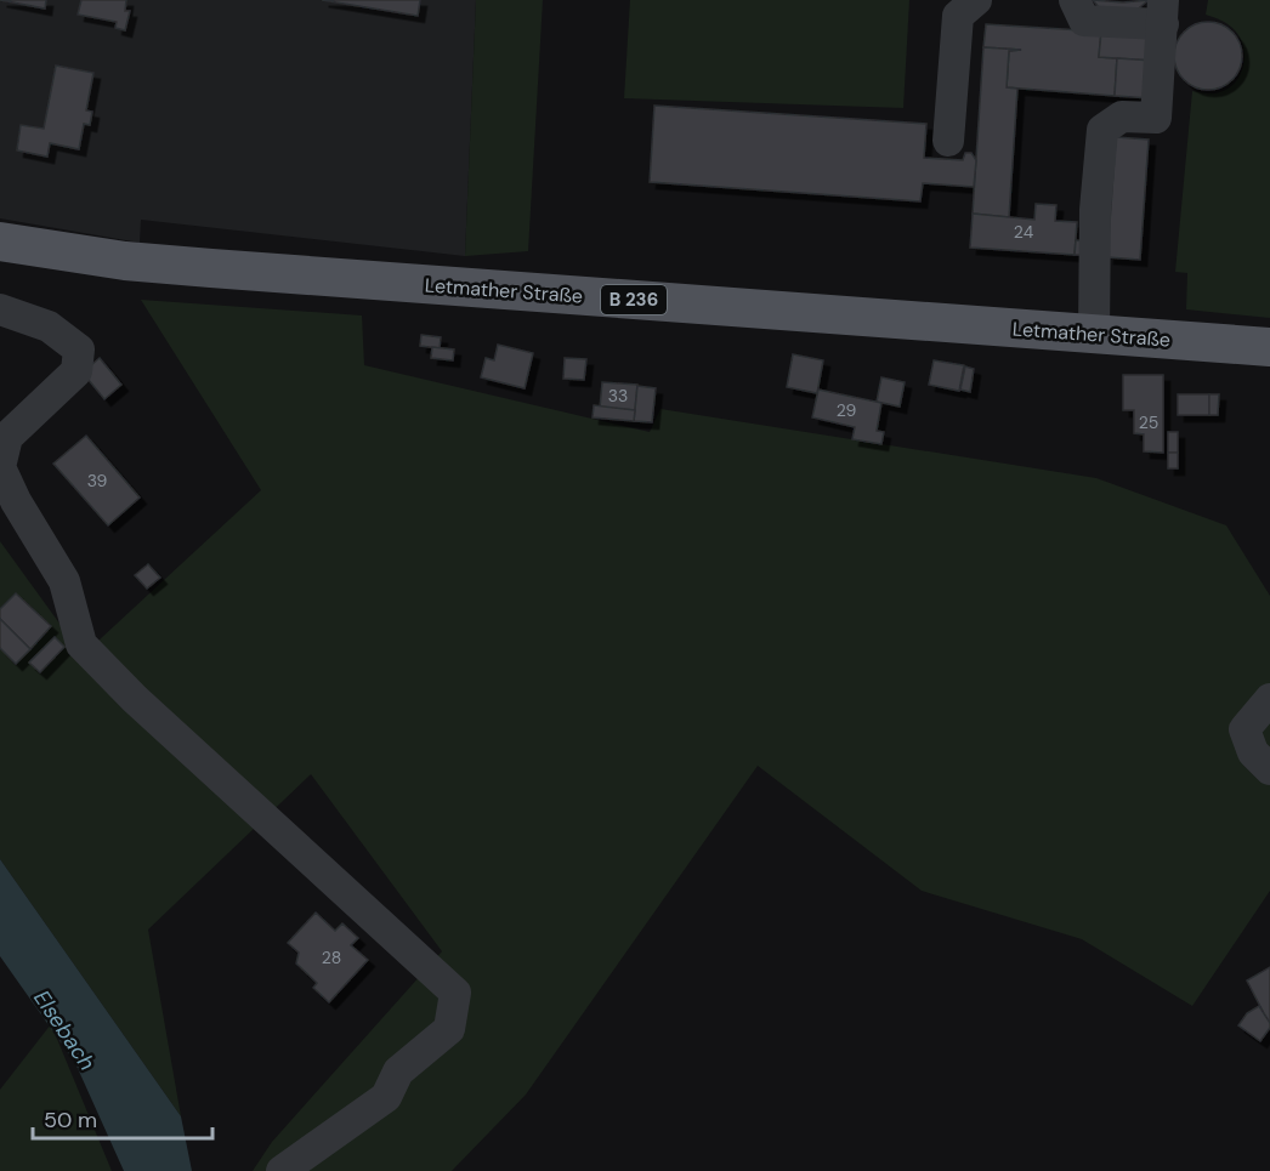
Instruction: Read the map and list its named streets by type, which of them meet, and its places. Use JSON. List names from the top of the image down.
{
  "streets": {
    "main road": ["Letmather Straße", "B 236"]
  },
  "water": ["Elsebach"],
  "house_numbers": [
    "24",
    "33",
    "29",
    "25",
    "39",
    "28"
  ],
  "scale_bar": "50 m"
}
